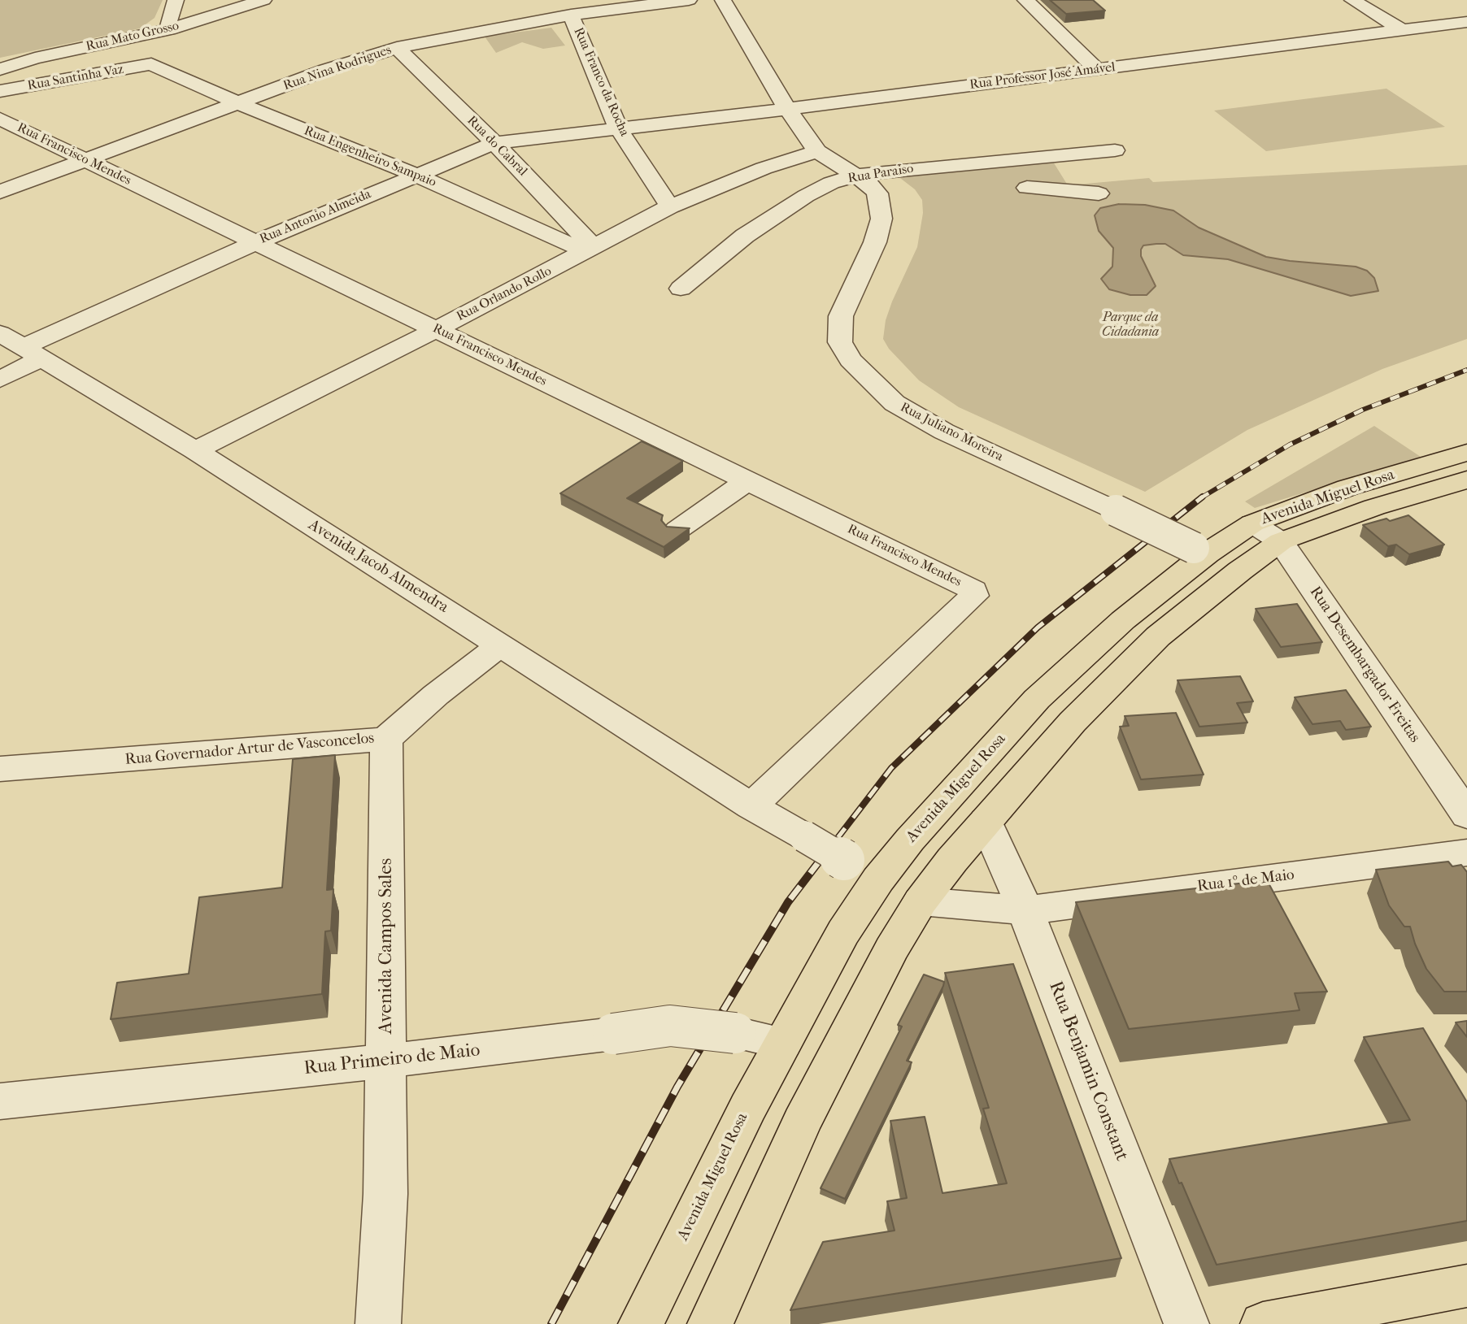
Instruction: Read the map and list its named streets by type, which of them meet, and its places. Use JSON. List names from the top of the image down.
{
  "streets": {
    "main road": ["Avenida Miguel Rosa"],
    "street": [
      "Rua Mato Grosso",
      "Rua Nina Rodrigues",
      "Rua Professor José Amável",
      "Rua Santinha Vaz",
      "Rua Franco da Rocha",
      "Rua do Cabral",
      "Rua Francisco Mendes",
      "Rua Engenheiro Sampaio",
      "Rua Paraiso",
      "Rua Antonio Almeida",
      "Rua Orlando Rollo",
      "Rua Juliano Moreira",
      "Avenida Jacob Almendra",
      "Rua Desembargador Freitas",
      "Rua Governador Artur de Vasconcelos",
      "Rua 1º de Maio",
      "Avenida Campos Sales",
      "Rua Primeiro de Maio",
      "Rua Benjamin Constant"
    ]
  },
  "crossings": [
    ["Rua Nina Rodrigues", "Rua Franco da Rocha"],
    ["Rua Nina Rodrigues", "Rua do Cabral"],
    ["Rua Nina Rodrigues", "Rua Francisco Mendes"],
    ["Rua Nina Rodrigues", "Rua Engenheiro Sampaio"],
    ["Rua Professor José Amável", "Rua Franco da Rocha"],
    ["Rua Professor José Amável", "Rua Antonio Almeida"],
    ["Rua Professor José Amável", "Rua Juliano Moreira"],
    ["Rua Santinha Vaz", "Rua Engenheiro Sampaio"],
    ["Rua Franco da Rocha", "Rua Antonio Almeida"],
    ["Rua Franco da Rocha", "Rua Orlando Rollo"],
    ["Rua do Cabral", "Rua Engenheiro Sampaio"],
    ["Rua do Cabral", "Rua Antonio Almeida"],
    ["Rua do Cabral", "Rua Orlando Rollo"],
    ["Rua Francisco Mendes", "Rua Antonio Almeida"],
    ["Rua Francisco Mendes", "Rua Orlando Rollo"],
    ["Rua Francisco Mendes", "Avenida Jacob Almendra"],
    ["Rua Engenheiro Sampaio", "Rua Antonio Almeida"],
    ["Rua Engenheiro Sampaio", "Rua Orlando Rollo"],
    ["Rua Paraiso", "Rua Juliano Moreira"],
    ["Rua Antonio Almeida", "Avenida Jacob Almendra"],
    ["Rua Orlando Rollo", "Rua Juliano Moreira"],
    ["Rua Orlando Rollo", "Avenida Jacob Almendra"],
    ["Rua Juliano Moreira", "Avenida Miguel Rosa"],
    ["Avenida Miguel Rosa", "Avenida Jacob Almendra"],
    ["Avenida Miguel Rosa", "Rua Desembargador Freitas"],
    ["Avenida Miguel Rosa", "Rua Primeiro de Maio"],
    ["Avenida Miguel Rosa", "Rua Benjamin Constant"],
    ["Avenida Jacob Almendra", "Rua Governador Artur de Vasconcelos"],
    ["Rua Governador Artur de Vasconcelos", "Avenida Campos Sales"],
    ["Rua 1º de Maio", "Rua Benjamin Constant"],
    ["Avenida Campos Sales", "Rua Primeiro de Maio"]
  ],
  "parks": ["Parque da Cidadania"]
}
